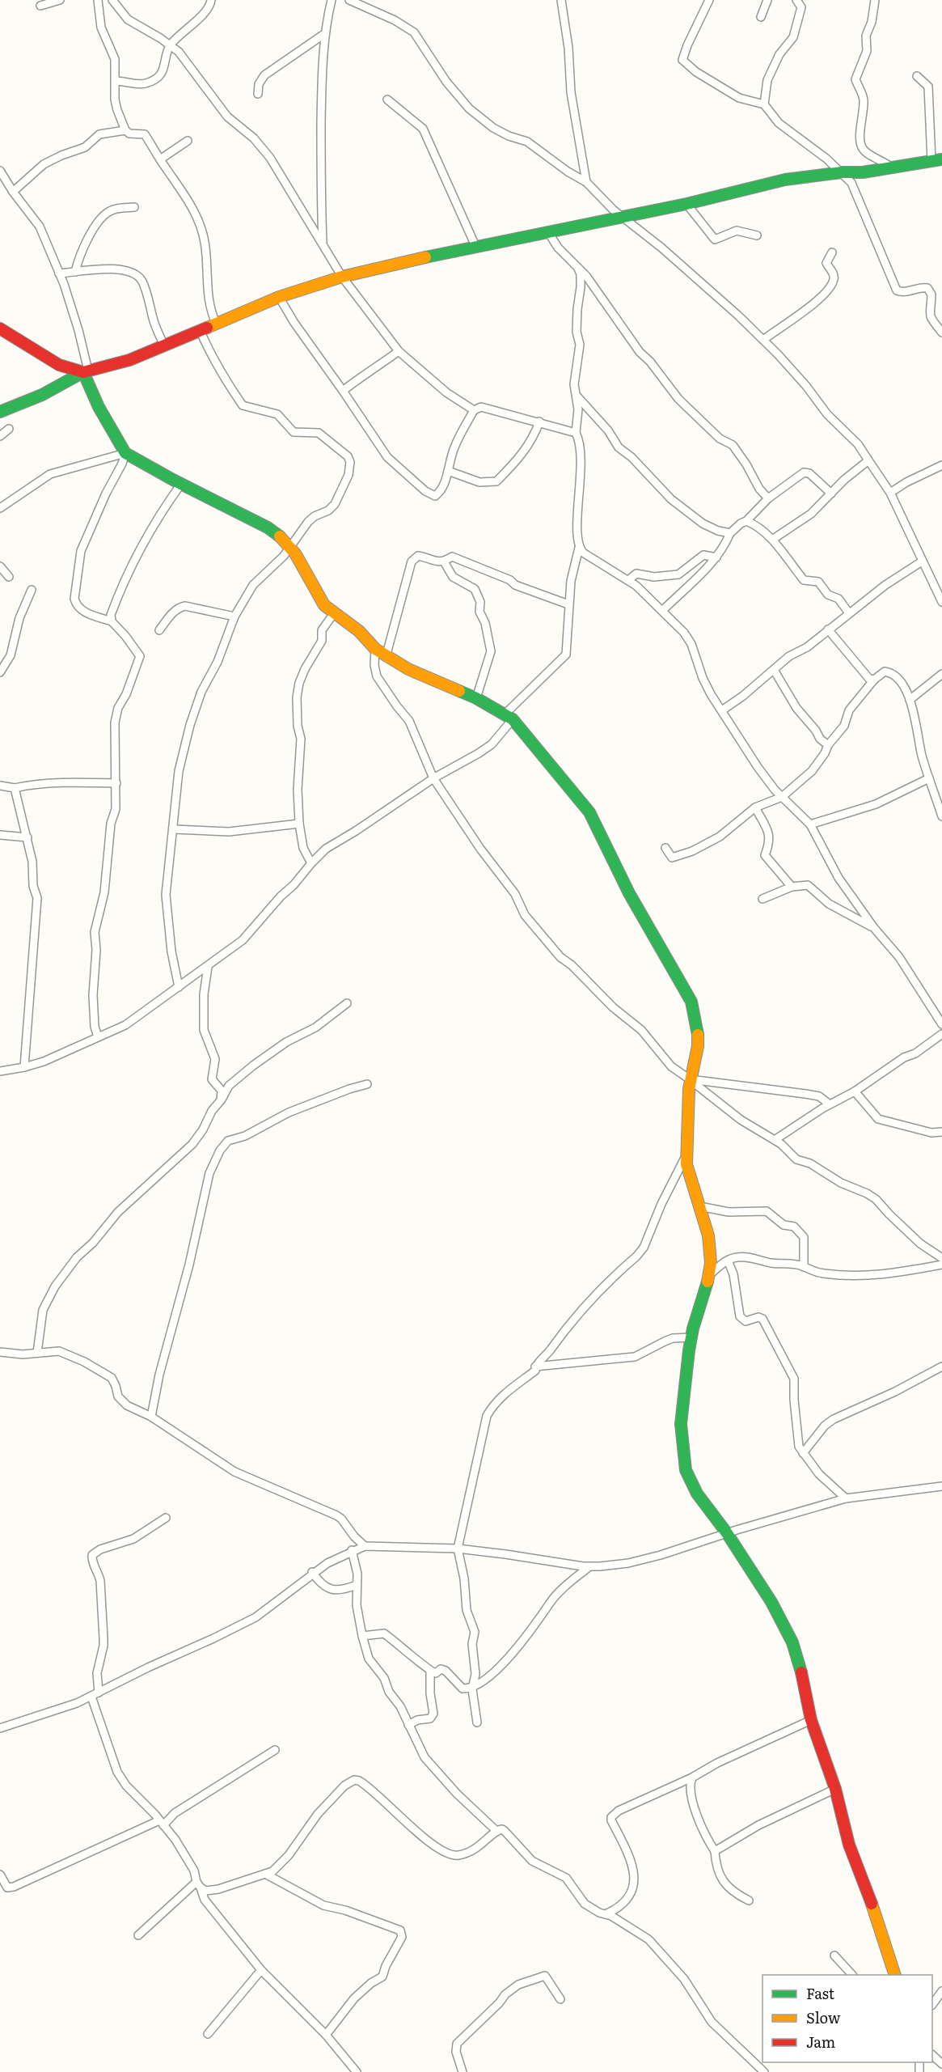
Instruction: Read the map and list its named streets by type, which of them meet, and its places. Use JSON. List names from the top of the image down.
{
  "legend": ["Fast", "Slow", "Jam"]
}
